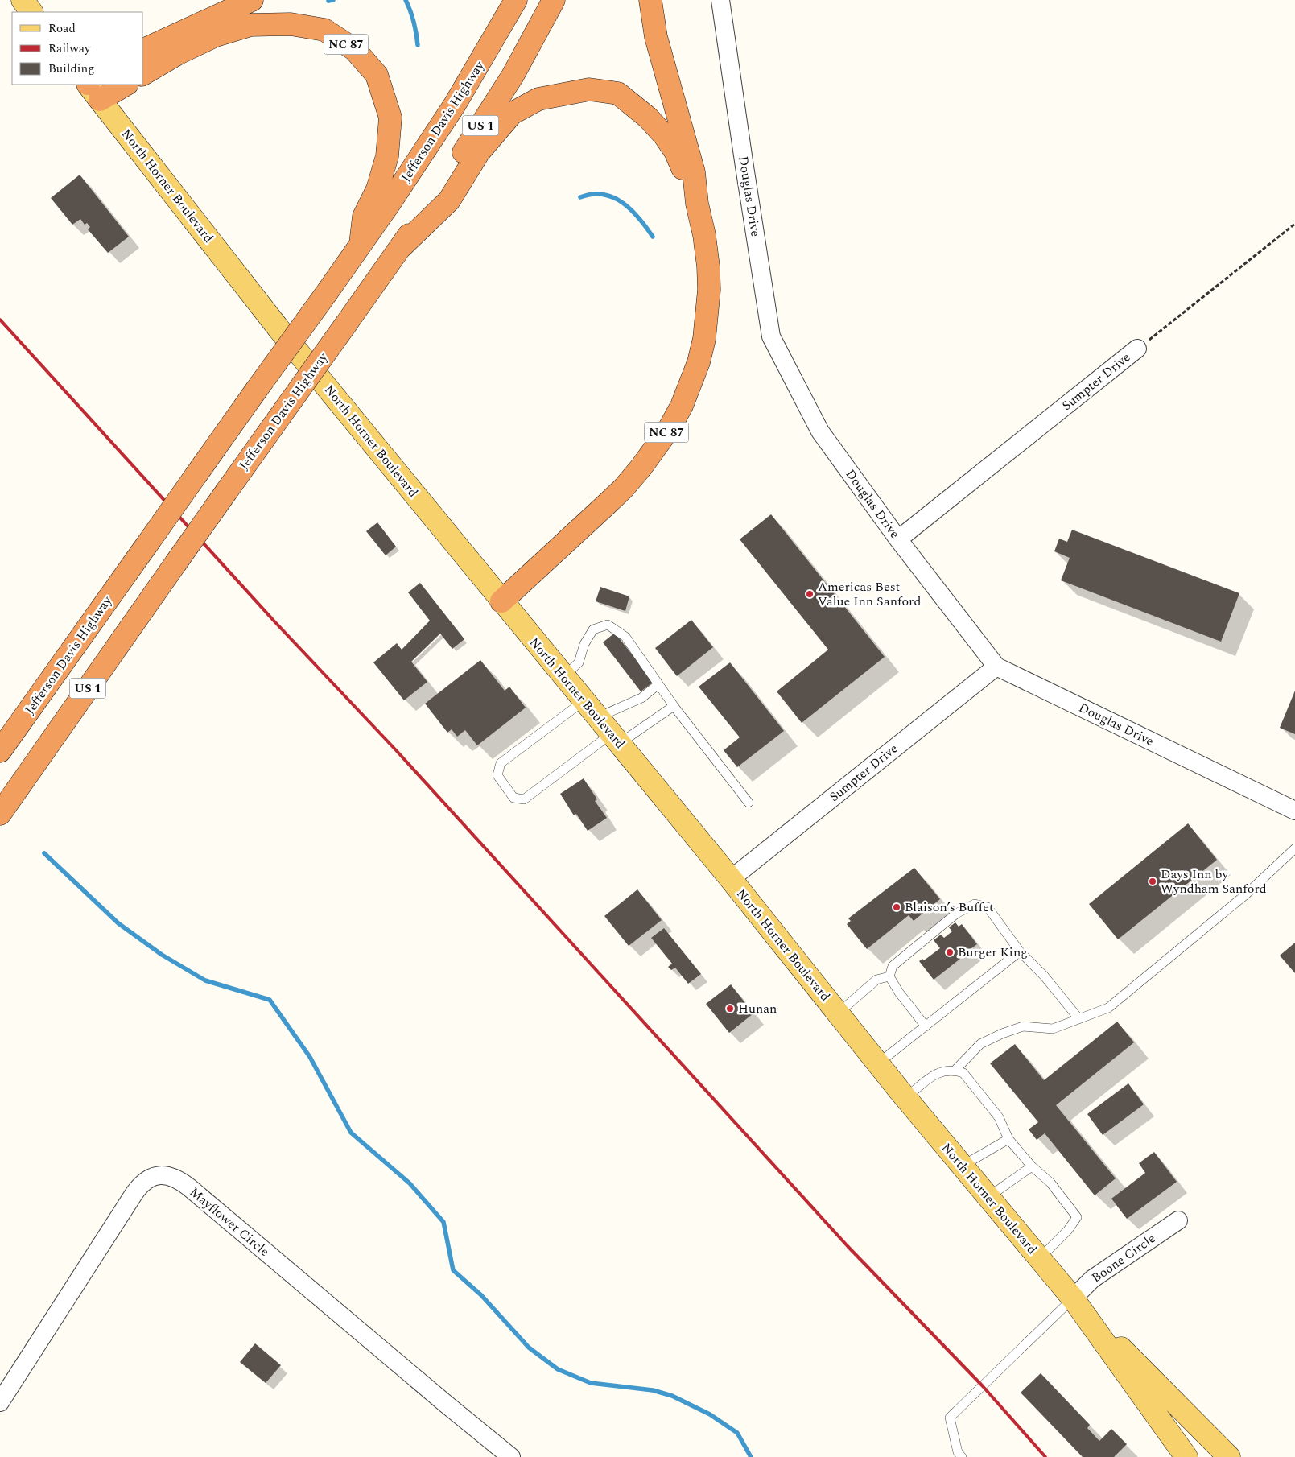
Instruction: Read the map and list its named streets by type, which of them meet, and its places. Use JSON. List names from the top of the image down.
{
  "streets": {
    "highway": ["NC 87", "Jefferson Davis Highway", "US 1"],
    "main road": ["North Horner Boulevard"],
    "street": [
      "Douglas Drive",
      "Sumpter Drive",
      "Mayflower Circle",
      "Boone Circle"
    ]
  },
  "crossings": [
    ["NC 87", "Jefferson Davis Highway"],
    ["NC 87", "North Horner Boulevard"],
    ["North Horner Boulevard", "Sumpter Drive"],
    ["North Horner Boulevard", "Boone Circle"],
    ["Douglas Drive", "Sumpter Drive"]
  ],
  "places": [
    "Americas Best Value Inn Sanford",
    "Days Inn by Wyndham Sanford",
    "Blaison’s Buffet",
    "Burger King",
    "Hunan"
  ],
  "legend": ["Road", "Railway", "Building"]
}
